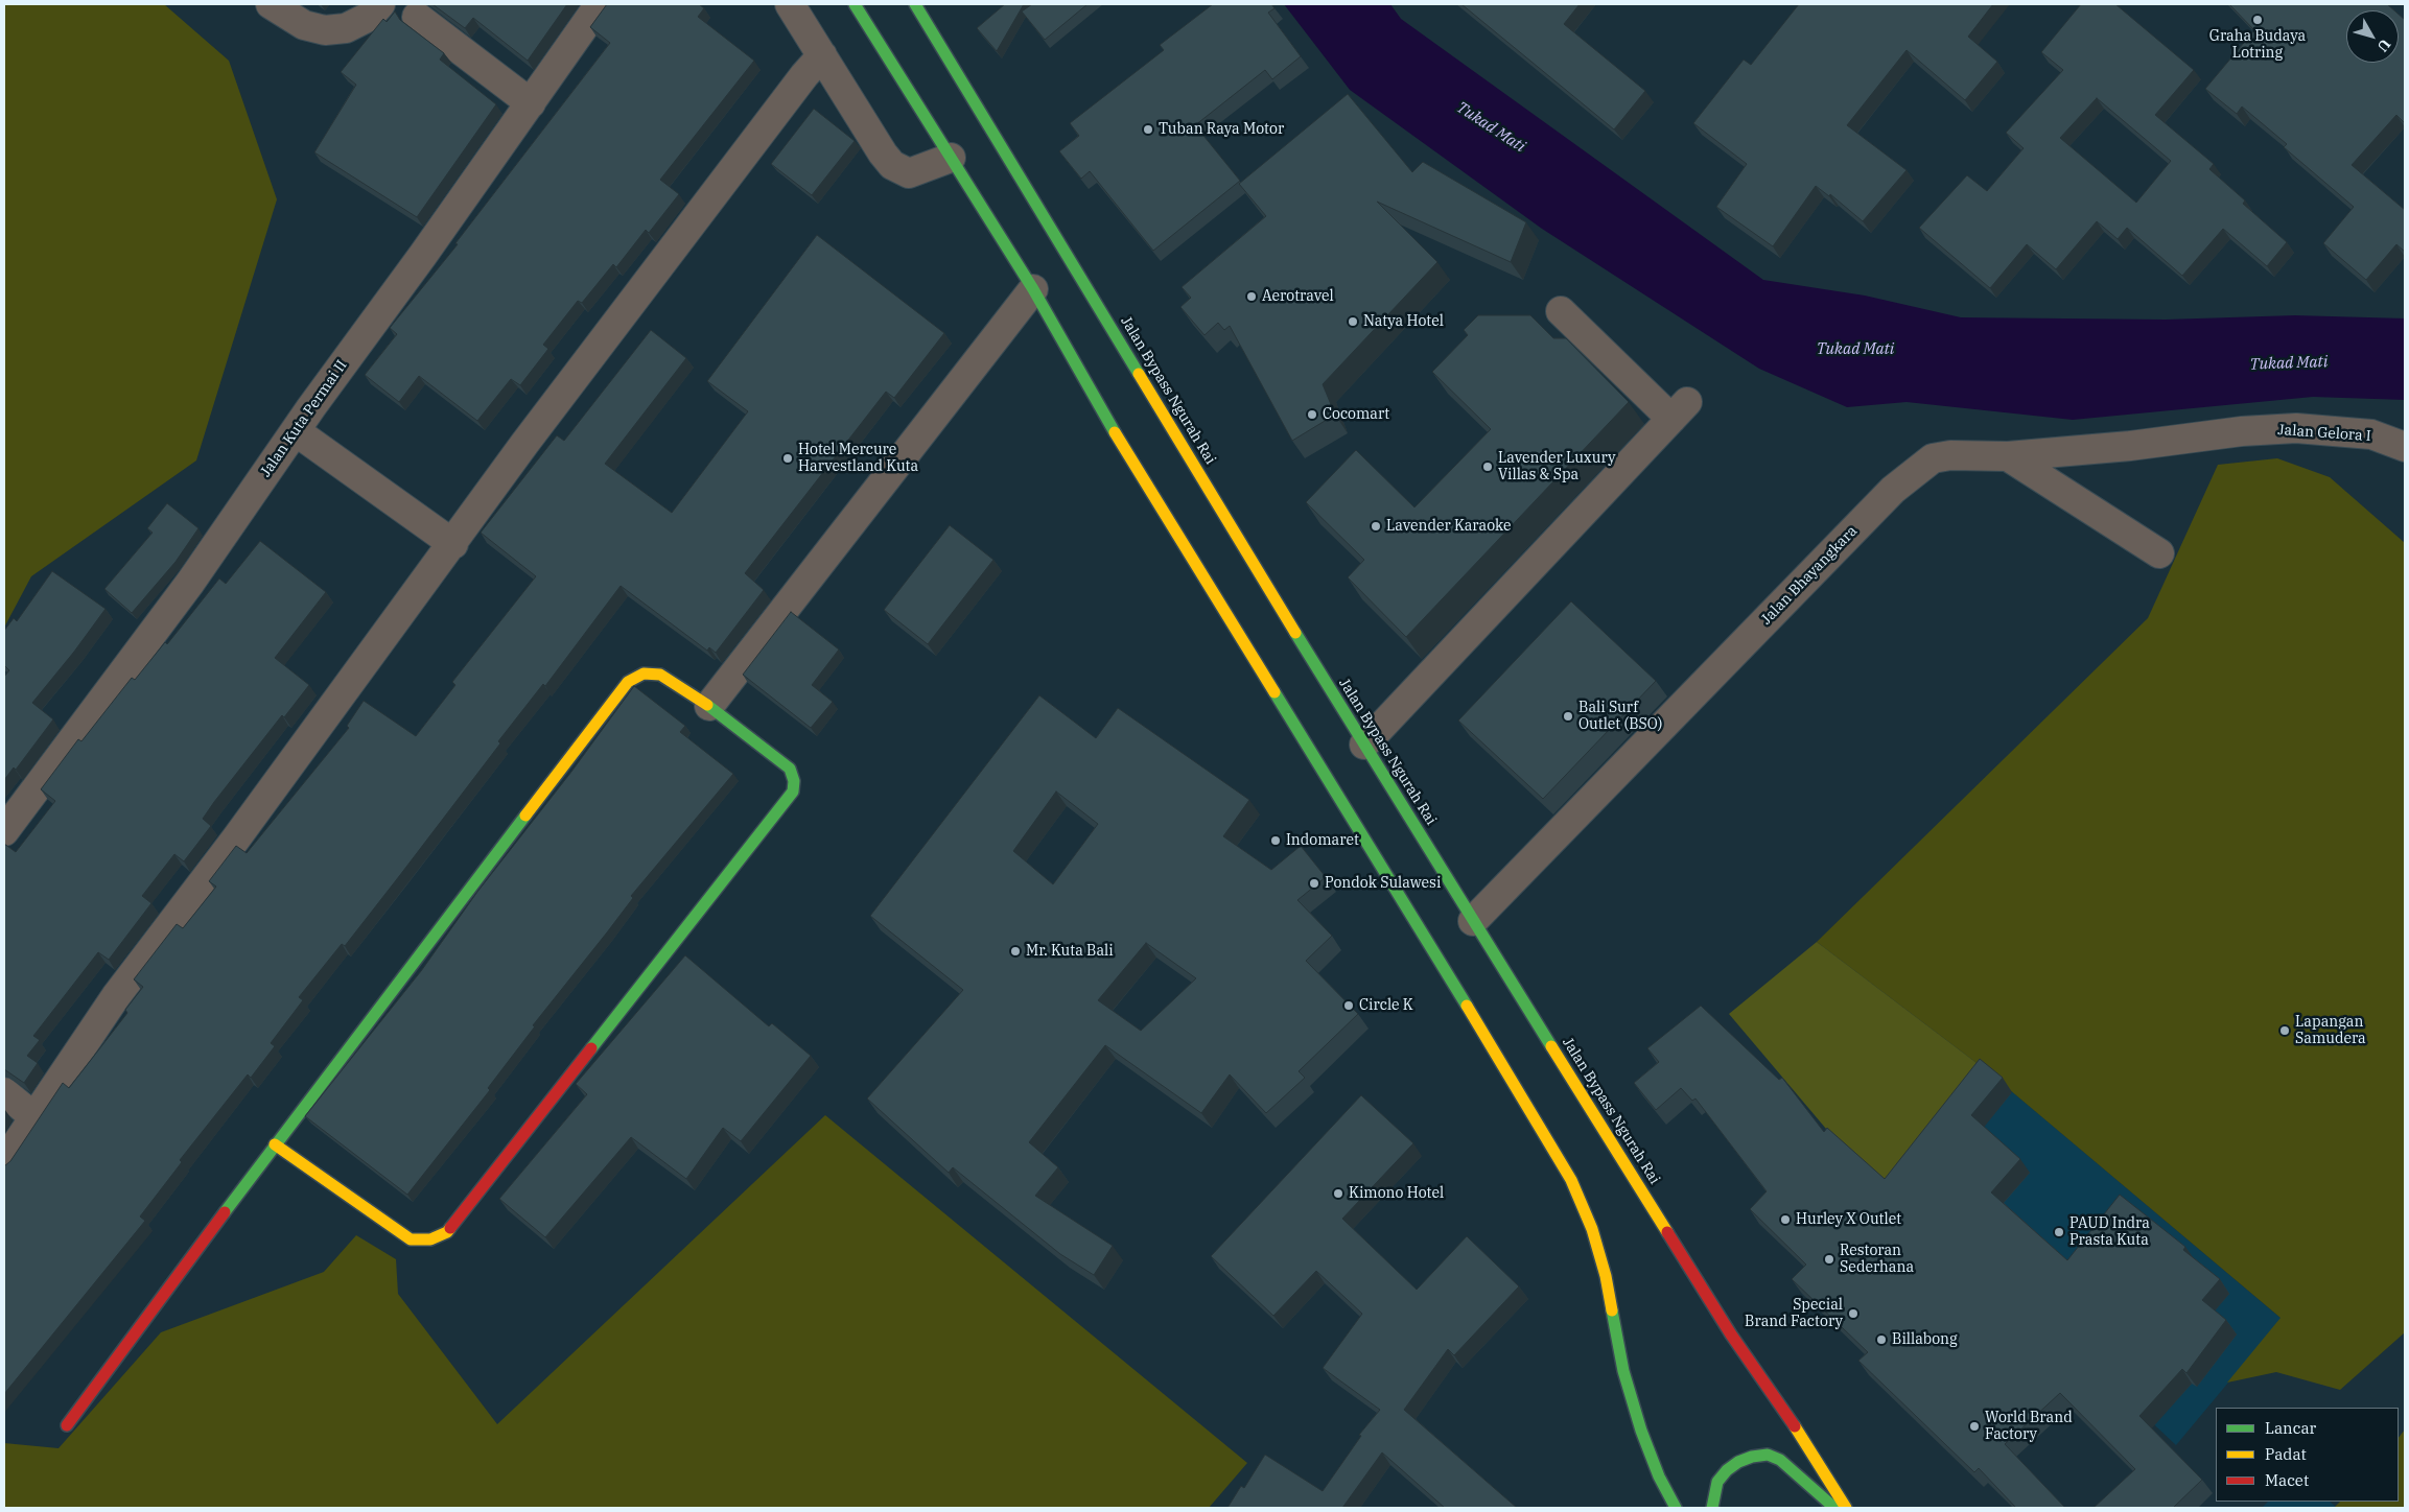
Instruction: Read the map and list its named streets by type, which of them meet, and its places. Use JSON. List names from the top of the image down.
{
  "streets": {
    "main road": ["Jalan Bypass Ngurah Rai"],
    "street": ["Jalan Kuta Permai II", "Jalan Gelora I", "Jalan Bhayangkara"]
  },
  "crossings": [
    ["Jalan Bypass Ngurah Rai", "Jalan Bhayangkara"],
    ["Jalan Gelora I", "Jalan Bhayangkara"]
  ],
  "water": ["Tukad Mati"],
  "places": [
    "Graha Budaya Lotring",
    "Tuban Raya Motor",
    "Aerotravel",
    "Natya Hotel",
    "Cocomart",
    "Hotel Mercure Harvestland Kuta",
    "Lavender Luxury Villas & Spa",
    "Lavender Karaoke",
    "Bali Surf Outlet (BSO)",
    "Indomaret",
    "Pondok Sulawesi",
    "Mr. Kuta Bali",
    "Circle K",
    "Lapangan Samudera",
    "Kimono Hotel",
    "Hurley X Outlet",
    "PAUD Indra Prasta Kuta",
    "Restoran Sederhana",
    "Special Brand Factory",
    "Billabong",
    "World Brand Factory"
  ],
  "legend": ["Lancar", "Padat", "Macet"],
  "north": "bottom right"
}
